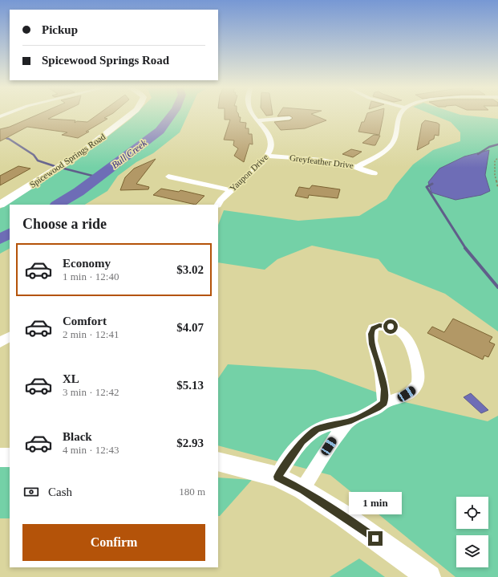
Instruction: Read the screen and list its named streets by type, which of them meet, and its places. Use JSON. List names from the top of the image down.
{
  "streets": {
    "main road": ["Spicewood Springs Road"],
    "street": ["Greyfeather Drive", "Yaupon Drive"]
  },
  "crossings": [
    ["Greyfeather Drive", "Yaupon Drive"]
  ],
  "water": ["Bull Creek"],
  "page": {
    "banner": ["Pickup", "Spicewood Springs Road"],
    "heading": "Choose a ride",
    "list": [
      {
        "name": "Economy",
        "note": "1 min · 12:40",
        "value": "$3.02"
      },
      {
        "name": "Comfort",
        "note": "2 min · 12:41",
        "value": "$4.07"
      },
      {
        "name": "XL",
        "note": "3 min · 12:42",
        "value": "$5.13"
      },
      {
        "name": "Black",
        "note": "4 min · 12:43",
        "value": "$2.93"
      }
    ],
    "pay": ["Cash", "180 m"],
    "bubble": "1 min",
    "buttons": "Confirm"
  }
}
